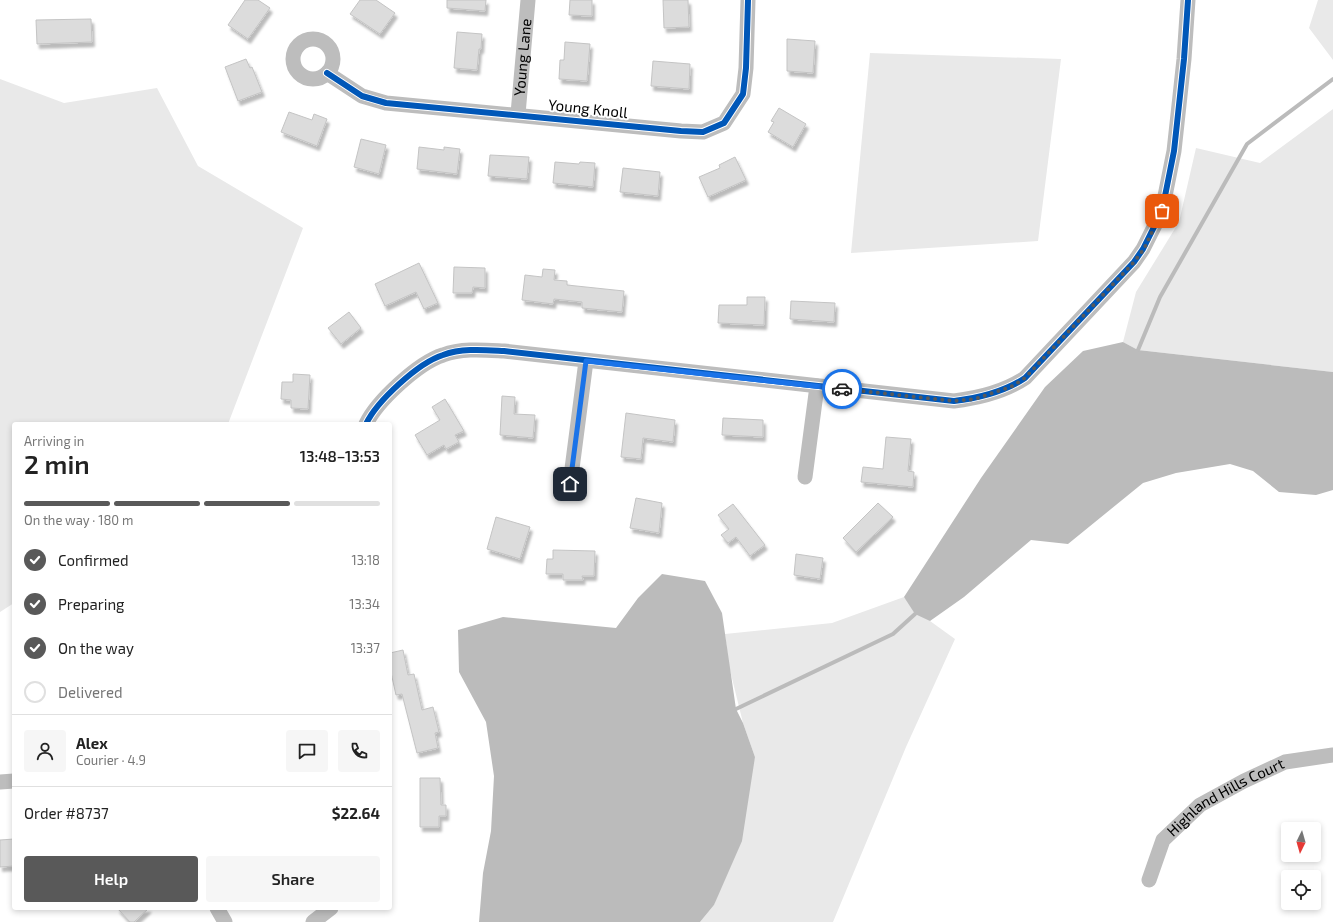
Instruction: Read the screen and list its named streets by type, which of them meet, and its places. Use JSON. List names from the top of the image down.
{
  "streets": {
    "street": ["Young Lane", "Young Knoll", "Highland Hills Court"]
  },
  "crossings": [
    ["Young Lane", "Young Knoll"]
  ],
  "north": "bottom",
  "page": {
    "heading": ["2 min", "Arriving in", "13:48–13:53"],
    "panel": [
      "Alex",
      "Courier · 4.9",
      "Order #8737",
      "$22.64"
    ],
    "bar": "On the way · 180 m",
    "list": [
      ["Confirmed", "13:18"],
      ["Preparing", "13:34"],
      ["On the way", "13:37"],
      "Delivered"
    ],
    "buttons": ["Help", "Share"]
  }
}
